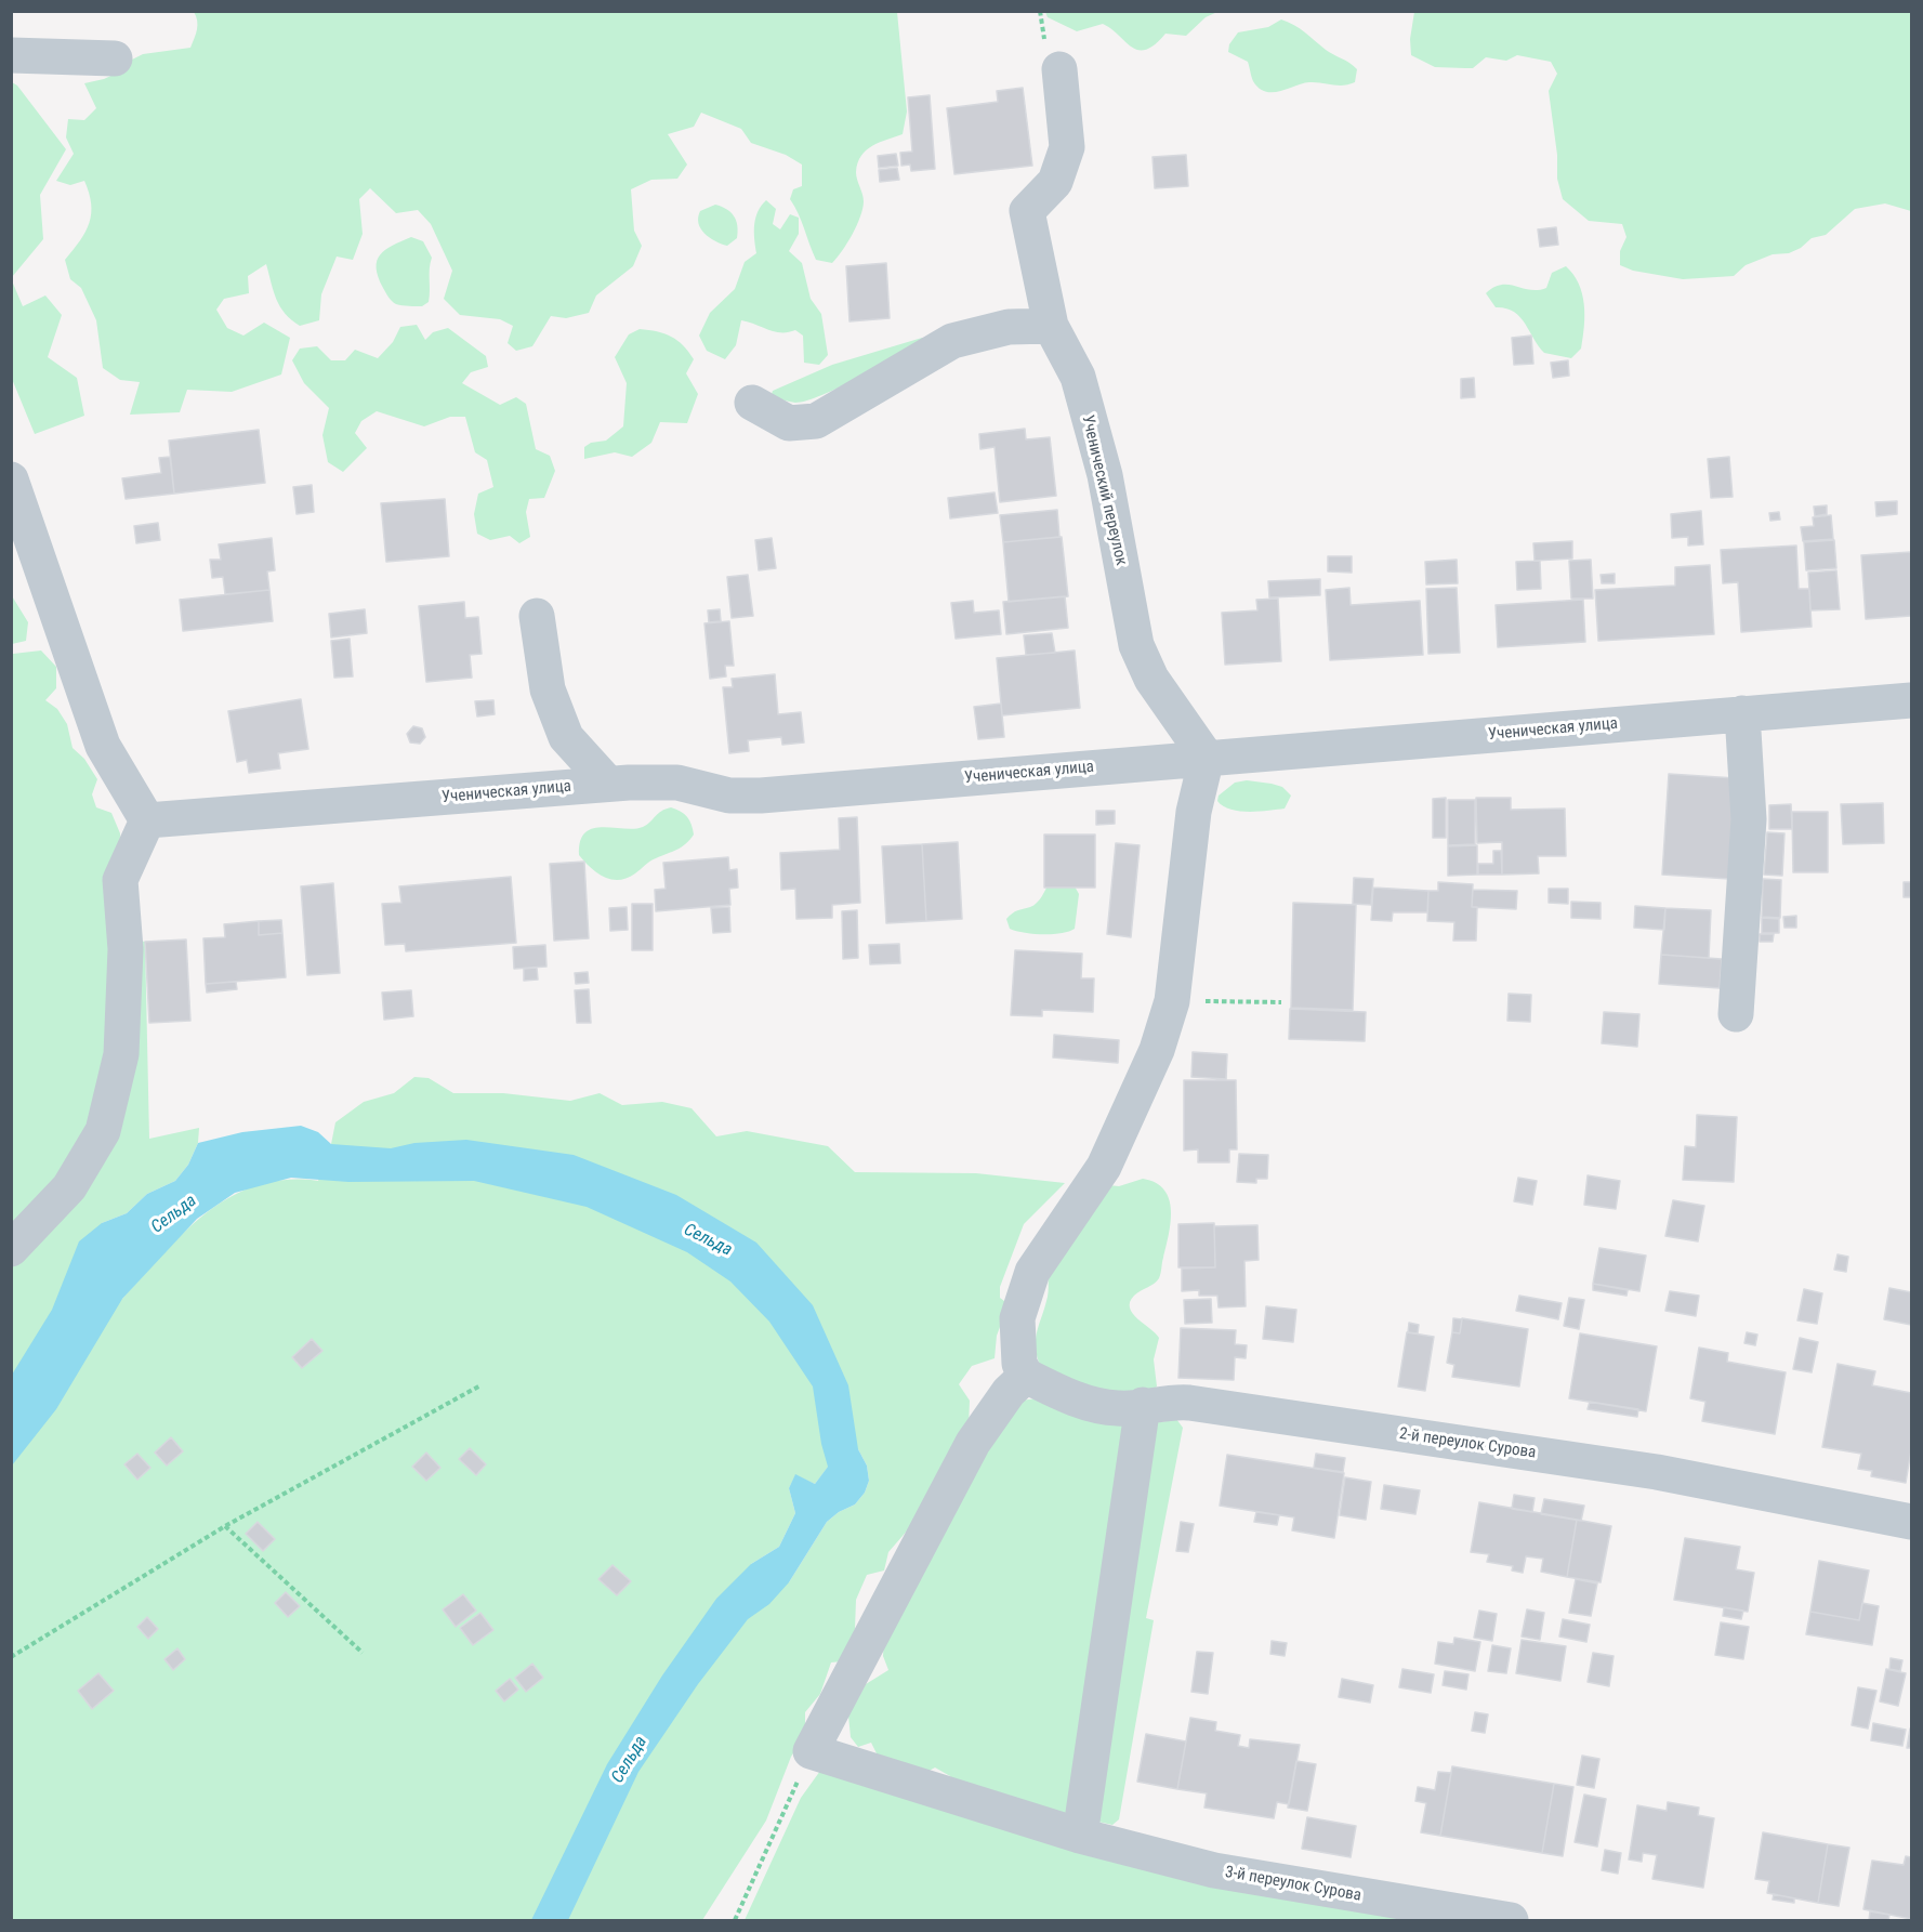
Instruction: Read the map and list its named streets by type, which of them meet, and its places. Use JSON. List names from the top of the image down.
{
  "streets": {
    "street": [
      "Ученический переулок",
      "Ученическая улица",
      "2-й переулок Сурова",
      "3-й переулок Сурова"
    ]
  },
  "crossings": [
    ["Ученический переулок", "Ученическая улица"]
  ],
  "water": ["Сельда"]
}
